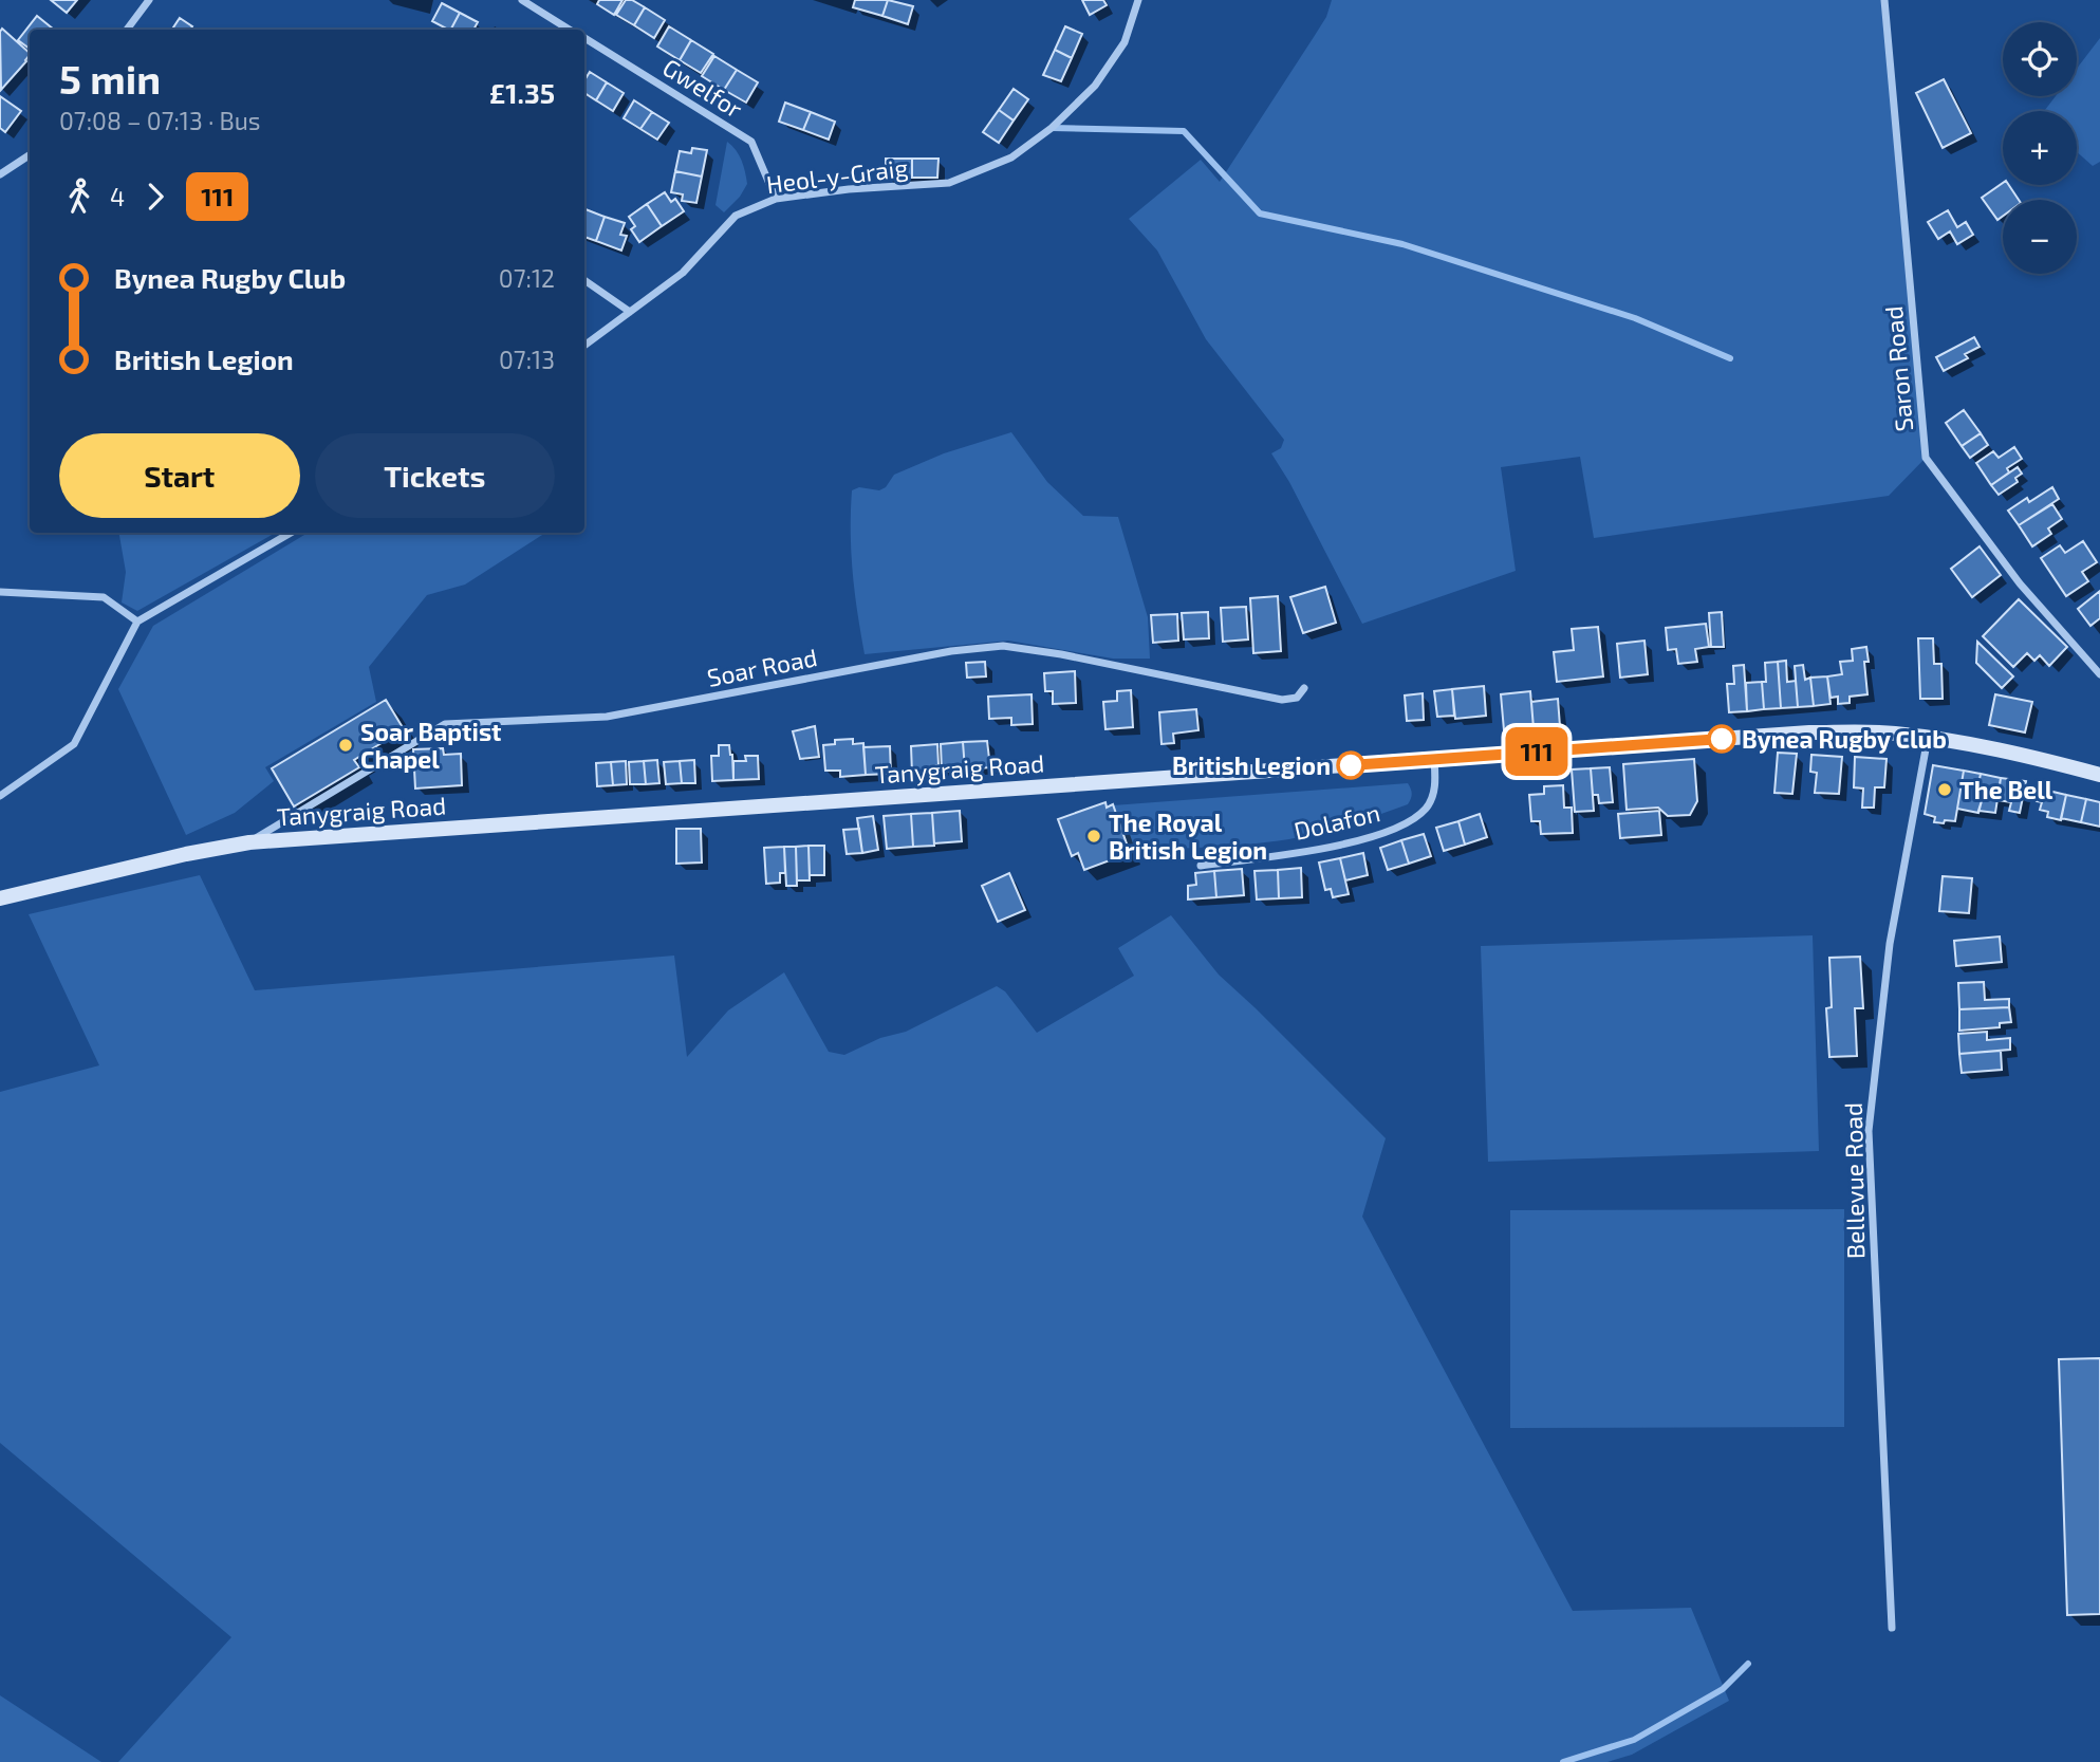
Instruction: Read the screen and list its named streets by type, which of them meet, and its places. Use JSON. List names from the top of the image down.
{
  "streets": {
    "main road": ["Tanygraig Road"],
    "street": [
      "Gwelfor",
      "Heol-y-Graig",
      "Saron Road",
      "Soar Road",
      "Dolafon",
      "Bellevue Road"
    ]
  },
  "crossings": [
    ["Gwelfor", "Heol-y-Graig"],
    ["Soar Road", "Tanygraig Road"],
    ["Tanygraig Road", "Dolafon"],
    ["Tanygraig Road", "Bellevue Road"]
  ],
  "places": [
    "Bynea Rugby Club",
    "Soar Baptist Chapel",
    "British Legion",
    "The Bell",
    "The Royal British Legion"
  ],
  "lines": ["bus line 111"],
  "page": {
    "on_map": "111",
    "map_buttons": ["+", "−"],
    "heading": ["5 min", "07:08 – 07:13 · Bus", "£1.35"],
    "legs": ["4", "111"],
    "list": [
      {
        "name": "Bynea Rugby Club",
        "value": "07:12"
      },
      {
        "name": "British Legion",
        "value": "07:13"
      }
    ],
    "buttons": ["Start", "Tickets"]
  }
}
